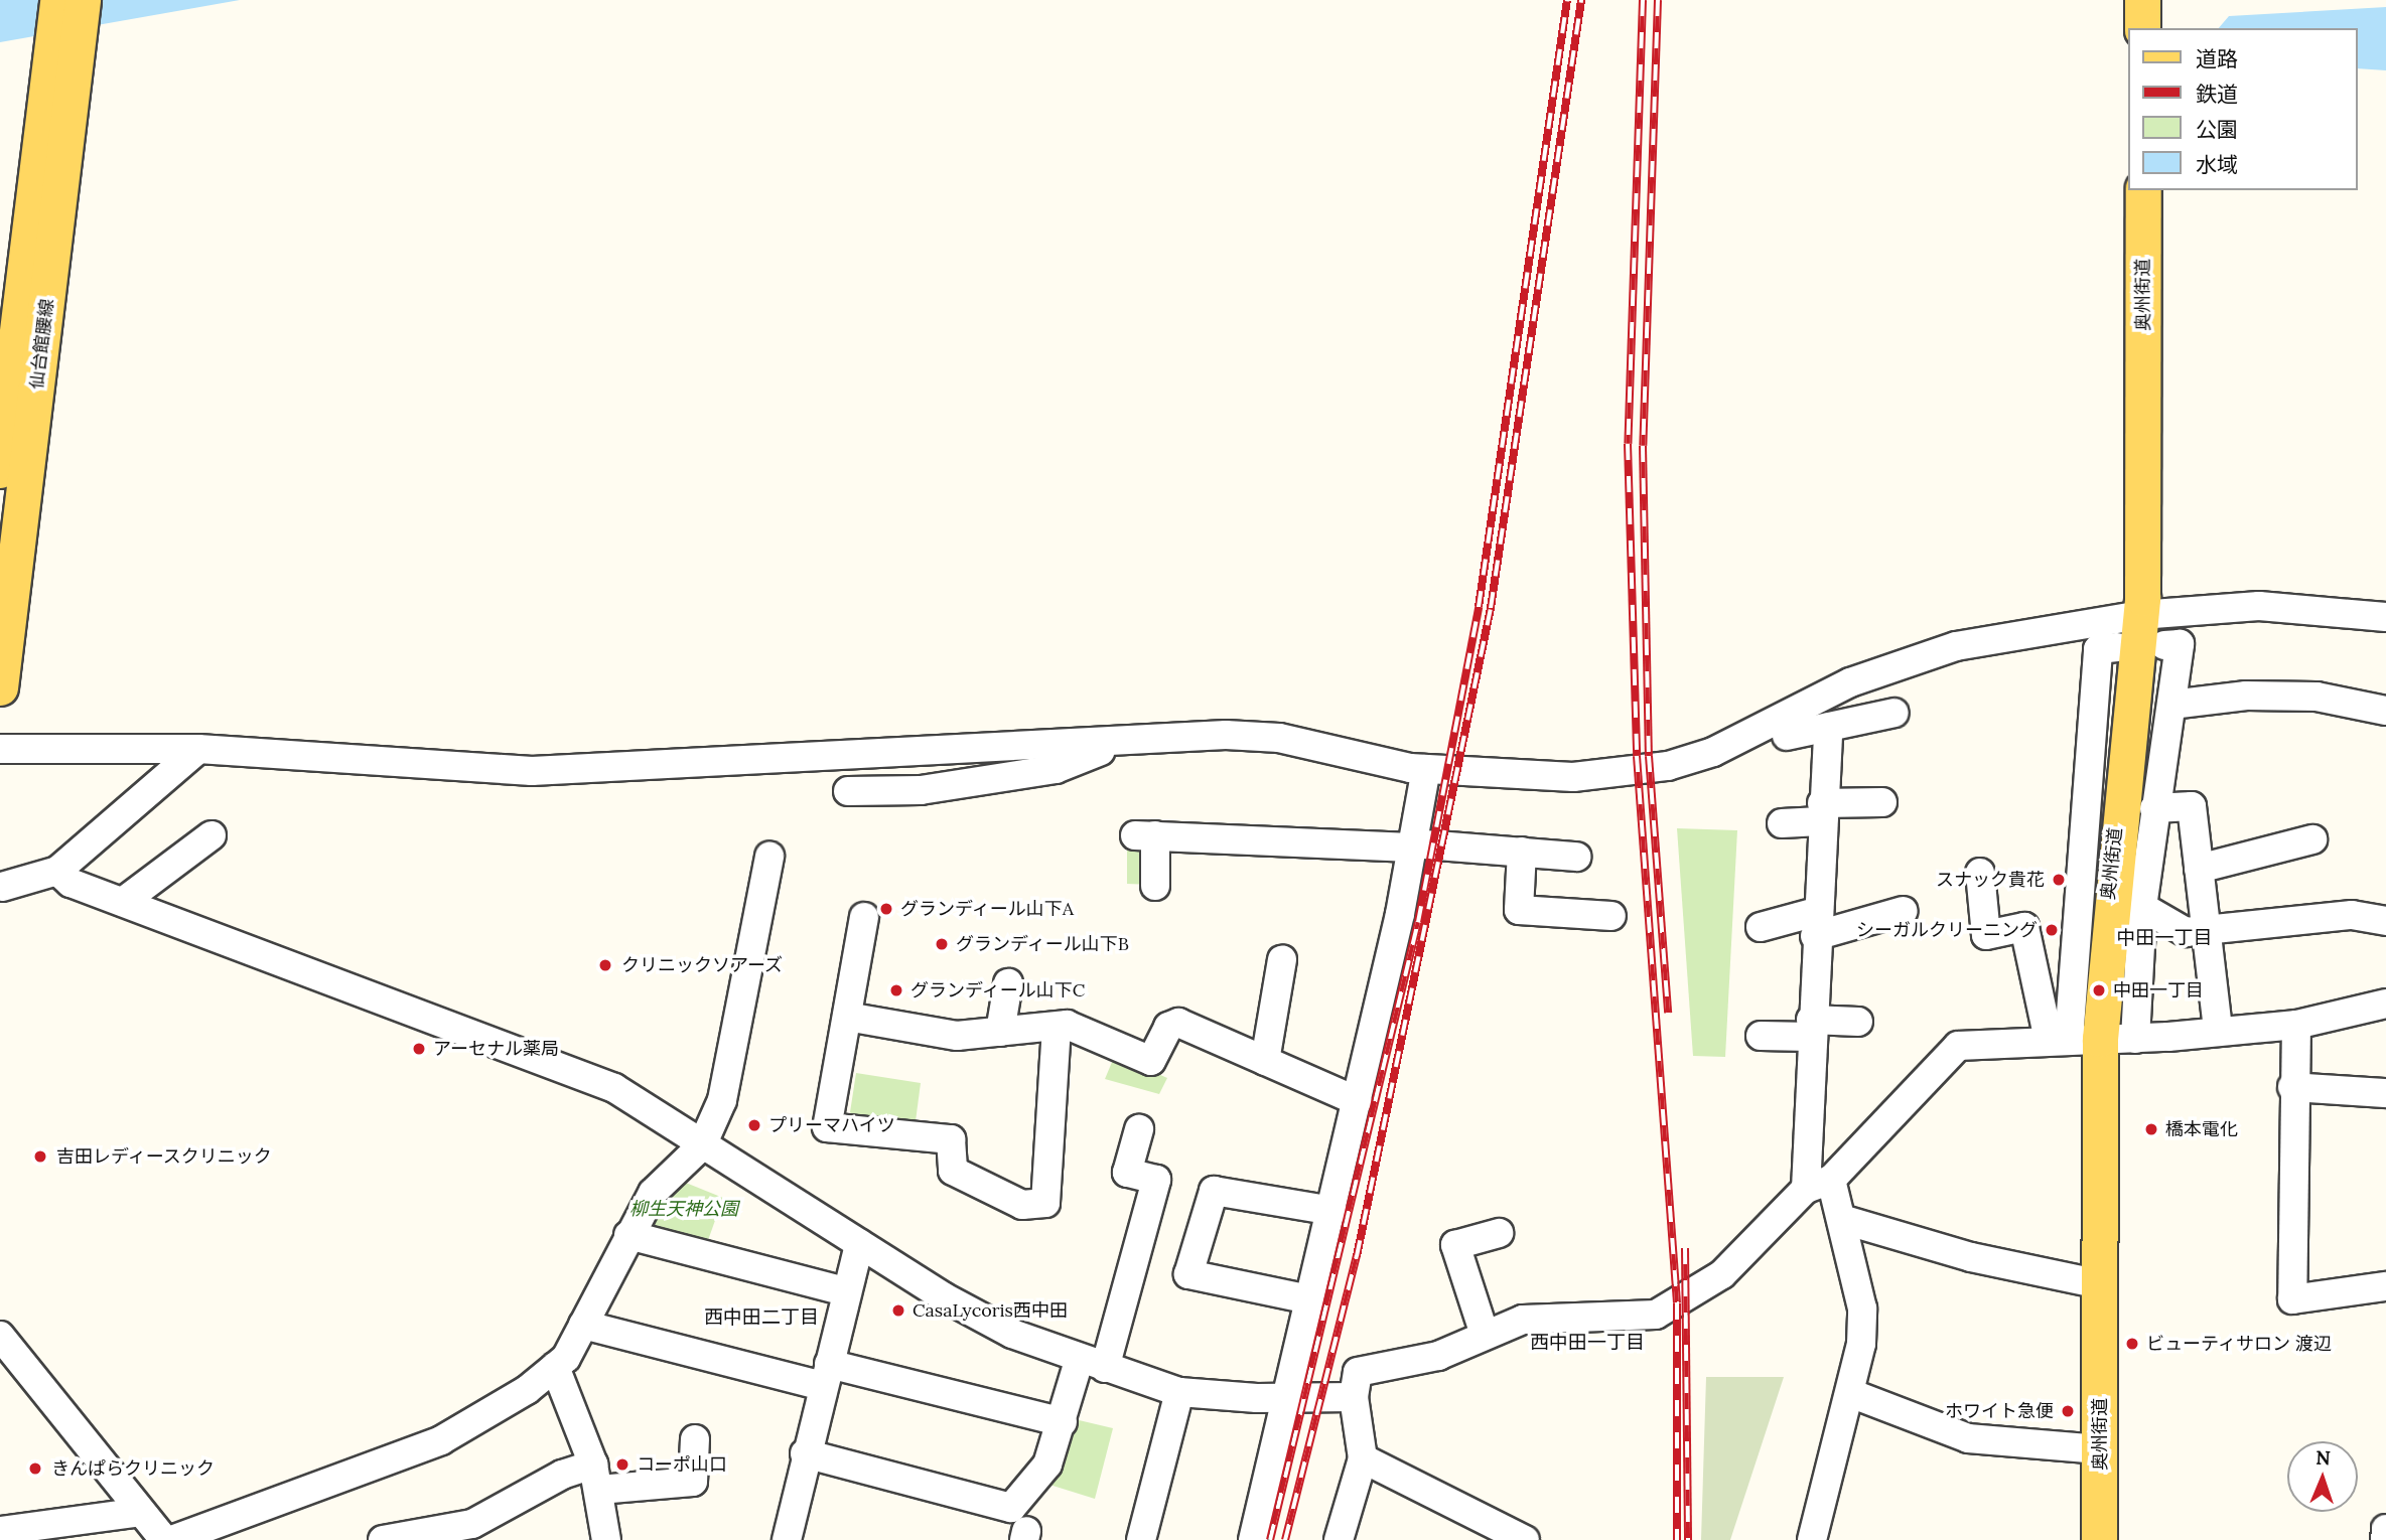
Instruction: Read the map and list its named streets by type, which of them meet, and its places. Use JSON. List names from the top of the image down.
{
  "streets": {
    "main road": ["奥州街道", "仙台館腰線"]
  },
  "districts": ["中田一丁目", "西中田二丁目", "西中田一丁目"],
  "parks": ["柳生天神公園"],
  "places": [
    "スナック貴花",
    "グランディール山下A",
    "シーガルクリーニング",
    "グランディール山下B",
    "クリニックソアーズ",
    "グランディール山下C",
    "中田一丁目",
    "アーセナル薬局",
    "プリーマハイツ",
    "橋本電化",
    "吉田レディースクリニック",
    "CasaLycoris西中田",
    "ビューティサロン 渡辺",
    "ホワイト急便",
    "コーポ山口",
    "きんぱらクリニック"
  ],
  "legend": [
    "道路",
    "鉄道",
    "公園",
    "水域"
  ],
  "north": "top"
}
